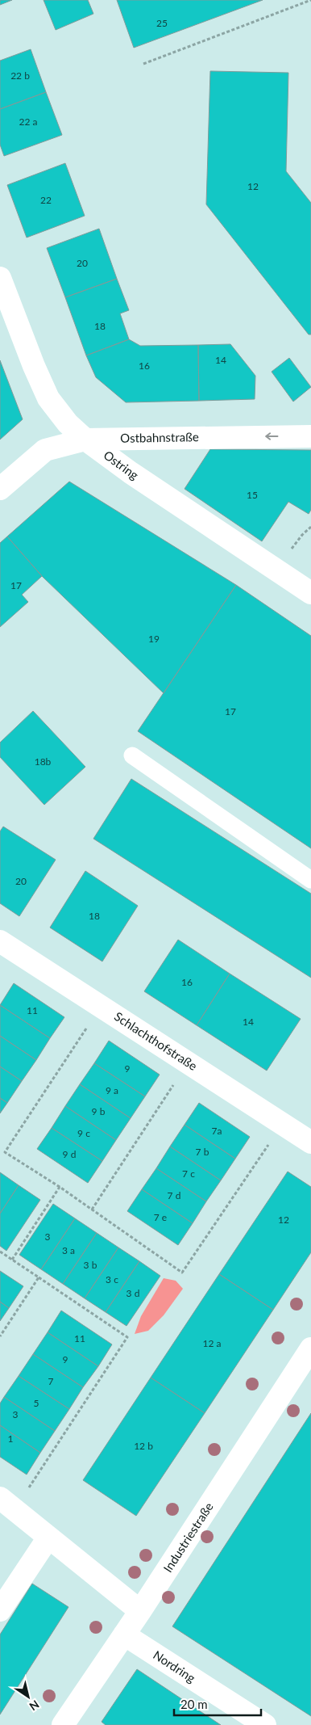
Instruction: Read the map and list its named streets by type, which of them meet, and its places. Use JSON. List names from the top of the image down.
{
  "streets": {
    "street": [
      "Ostbahnstraße",
      "Ostring",
      "Schlachthofstraße",
      "Industriestraße",
      "Nordring"
    ]
  },
  "crossings": [
    ["Ostbahnstraße", "Ostring"],
    ["Industriestraße", "Nordring"]
  ],
  "one_way": ["Ostbahnstraße"],
  "house_numbers": [
    "25",
    "22 b",
    "22 a",
    "12",
    "22",
    "20",
    "18",
    "14",
    "16",
    "15",
    "17",
    "19",
    "17",
    "18b",
    "20",
    "18",
    "16",
    "11",
    "14",
    "9",
    "9 a",
    "9 b",
    "7a",
    "9 c",
    "7 b",
    "9 d",
    "7 c",
    "7 d",
    "7 e",
    "12",
    "3",
    "3 a",
    "3 b",
    "3 c",
    "3 d",
    "11",
    "12 a",
    "9",
    "7",
    "5",
    "3",
    "1",
    "12 b"
  ],
  "scale_bar": "20 m",
  "north": "bottom right"
}
